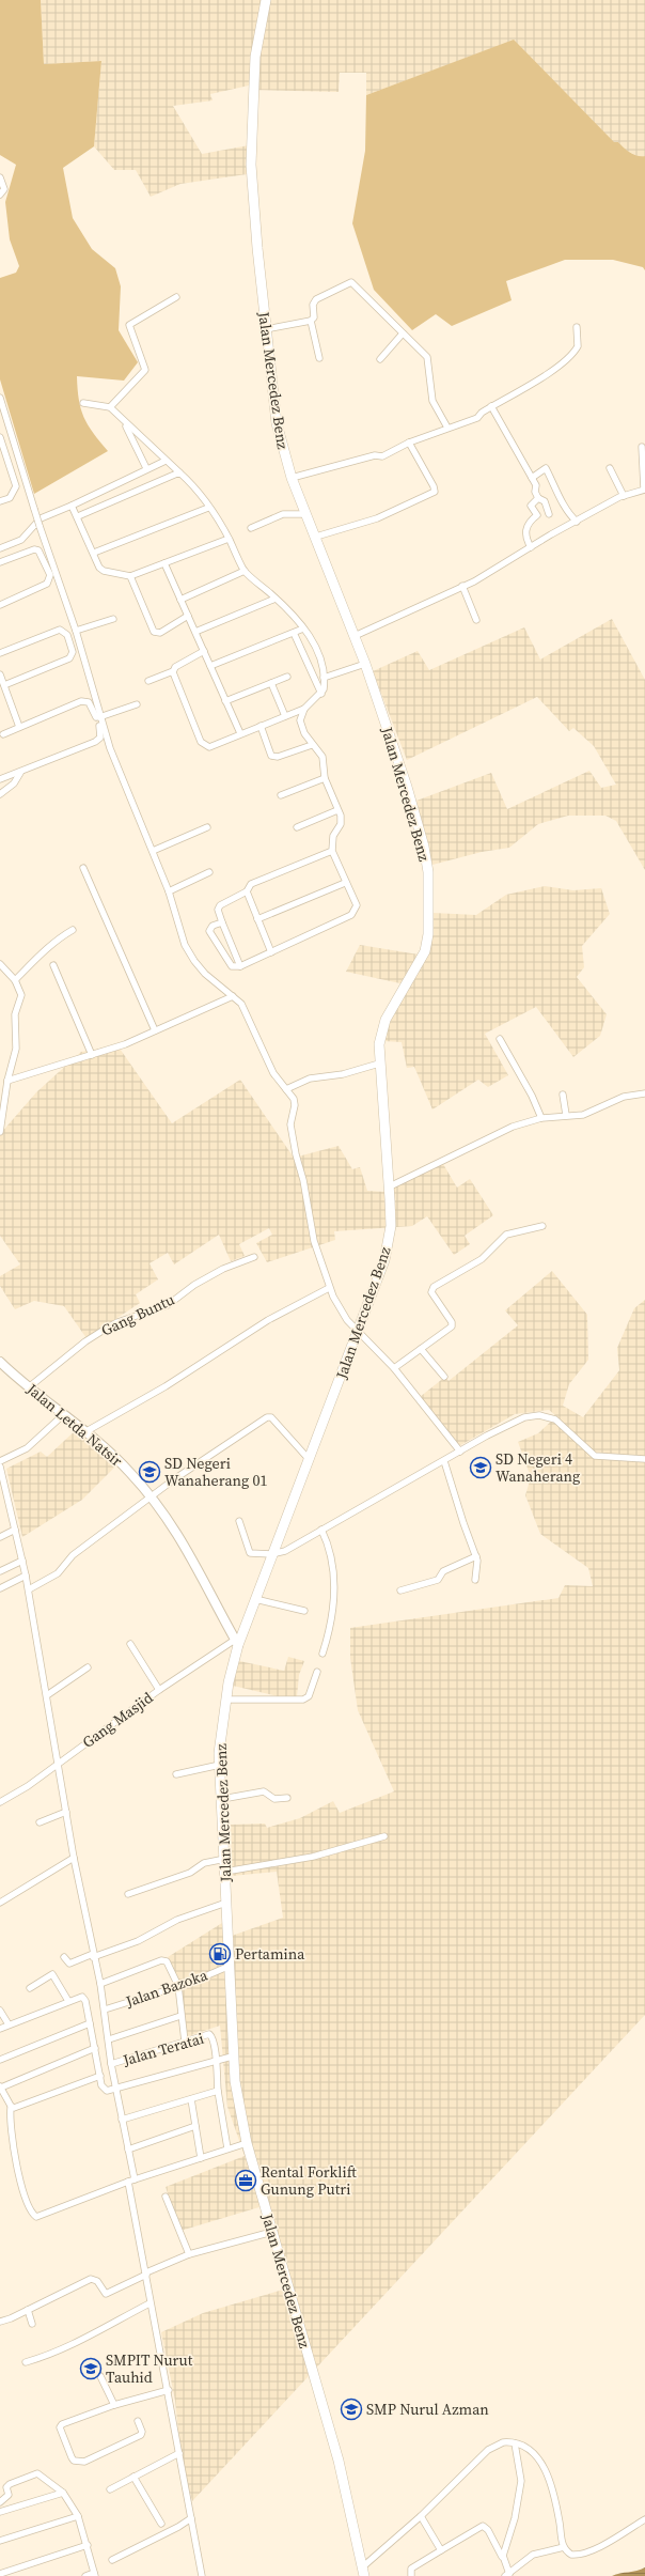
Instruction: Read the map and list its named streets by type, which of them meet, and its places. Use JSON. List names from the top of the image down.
{
  "streets": {
    "main road": ["Jalan Mercedez Benz"],
    "street": [
      "Gang Buntu",
      "Jalan Letda Natsir",
      "Gang Masjid",
      "Jalan Bazoka",
      "Jalan Teratai"
    ]
  },
  "crossings": [
    ["Jalan Mercedez Benz", "Jalan Letda Natsir"],
    ["Jalan Mercedez Benz", "Gang Masjid"],
    ["Jalan Mercedez Benz", "Jalan Bazoka"],
    ["Gang Buntu", "Jalan Letda Natsir"],
    ["Jalan Letda Natsir", "Gang Masjid"]
  ],
  "places": {
    "school or university": [
      "SD Negeri 4 Wanaherang",
      "SD Negeri Wanaherang 01",
      "SMPIT Nurut Tauhid",
      "SMP Nurul Azman"
    ],
    "fuel station": ["Pertamina"],
    "office": ["Rental Forklift Gunung Putri"]
  }
}
